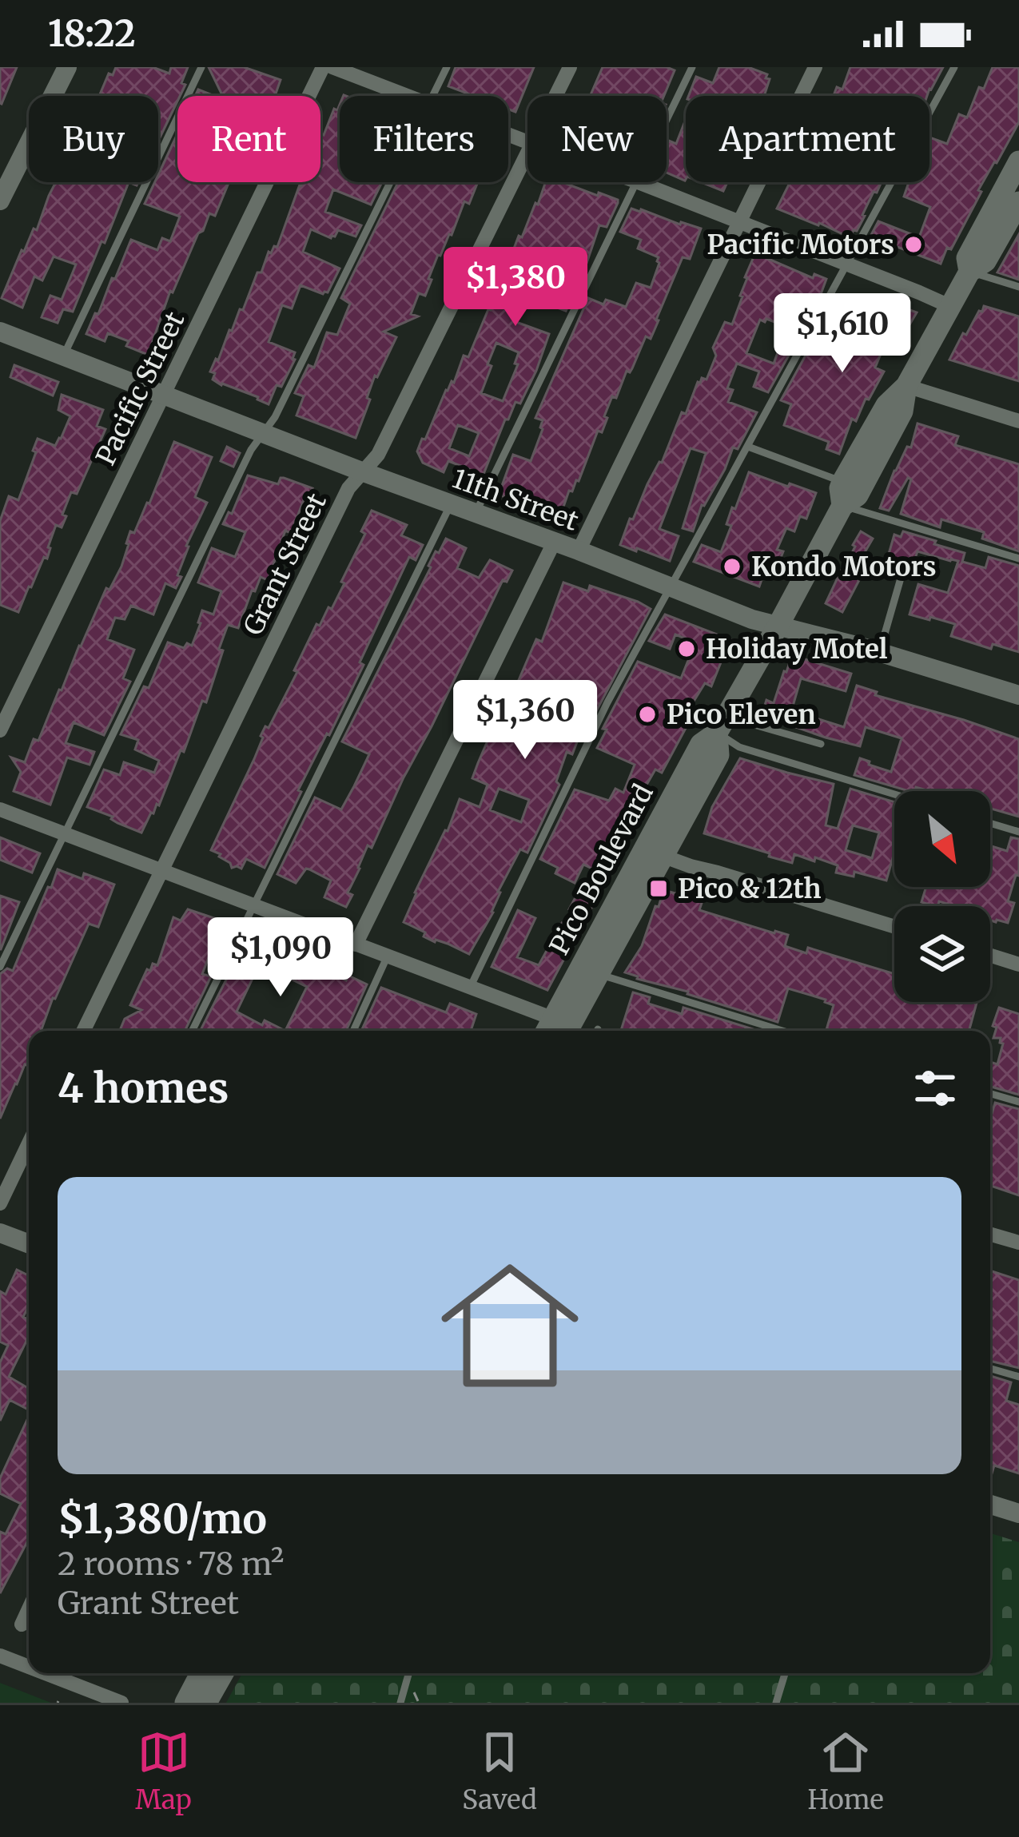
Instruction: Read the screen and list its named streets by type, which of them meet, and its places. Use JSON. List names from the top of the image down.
{
  "streets": {
    "main road": ["Pico Boulevard"],
    "street": ["Pacific Street", "11th Street", "Grant Street"]
  },
  "crossings": [
    ["Pacific Street", "11th Street"],
    ["11th Street", "Grant Street"],
    ["11th Street", "Pico Boulevard"]
  ],
  "places": {
    "other": [
      "Pacific Motors",
      "Kondo Motors",
      "Holiday Motel",
      "Pico Eleven"
    ],
    "transit": ["Pico & 12th"]
  },
  "north": "bottom right",
  "page": {
    "status": "18:22",
    "chip": [
      "Buy",
      "Rent",
      "Filters",
      "New",
      "Apartment"
    ],
    "price": [
      "$1,380",
      "$1,610",
      "$1,360",
      "$1,090"
    ],
    "heading": "4 homes",
    "list": [
      {
        "name": "$1,380/mo",
        "note": "2 rooms · 78 m² · Grant Street"
      }
    ],
    "tabs": ["Map", "Saved", "Home"]
  }
}
